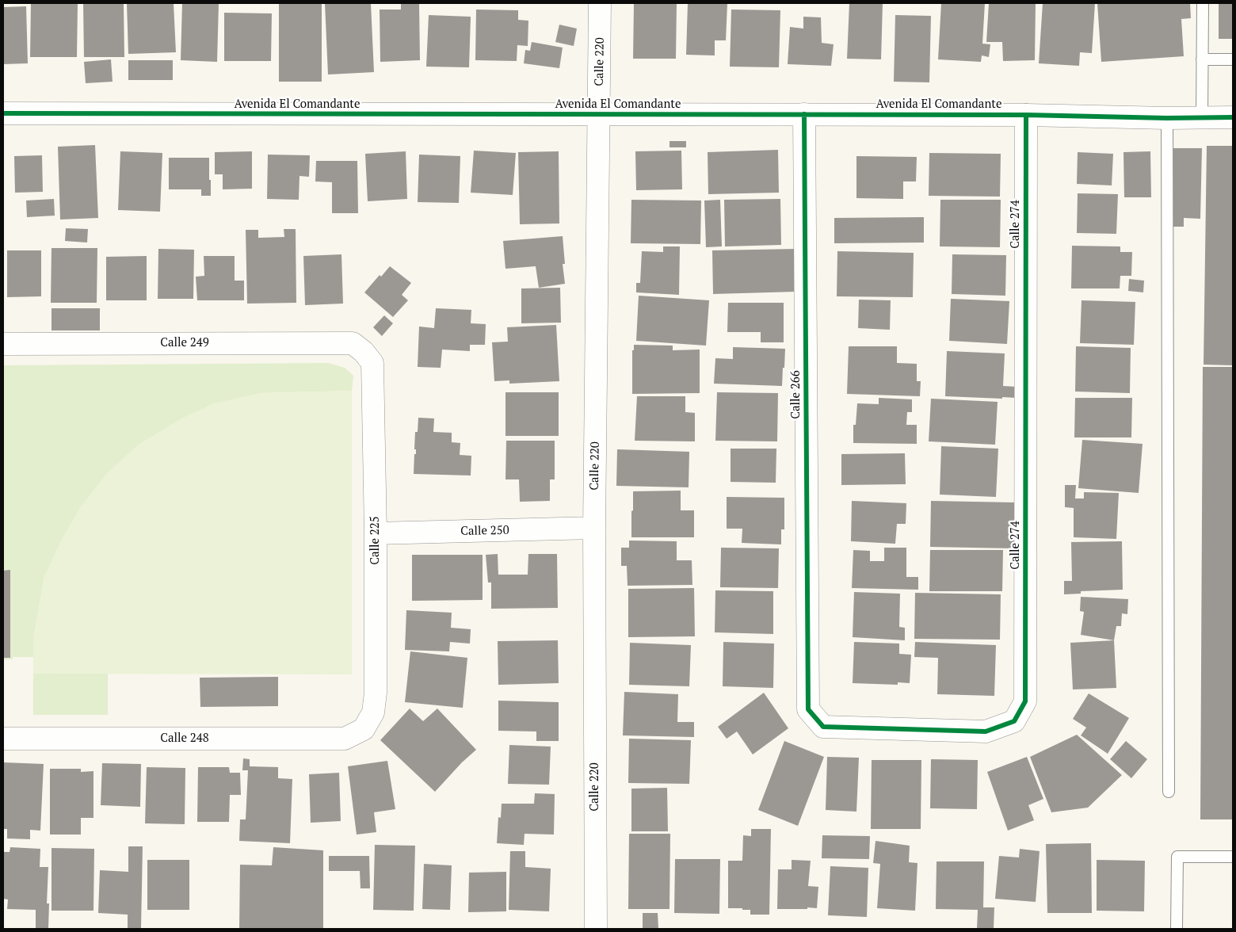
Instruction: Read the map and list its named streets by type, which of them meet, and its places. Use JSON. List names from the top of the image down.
{
  "streets": {
    "street": [
      "Calle 220",
      "Avenida El Comandante",
      "Calle 274",
      "Calle 249",
      "Calle 266",
      "Calle 250",
      "Calle 225",
      "Calle 248"
    ]
  },
  "crossings": [
    ["Calle 220", "Avenida El Comandante"],
    ["Calle 220", "Calle 250"],
    ["Avenida El Comandante", "Calle 274"],
    ["Avenida El Comandante", "Calle 266"],
    ["Calle 274", "Calle 266"],
    ["Calle 249", "Calle 225"],
    ["Calle 250", "Calle 225"],
    ["Calle 225", "Calle 248"]
  ]
}
